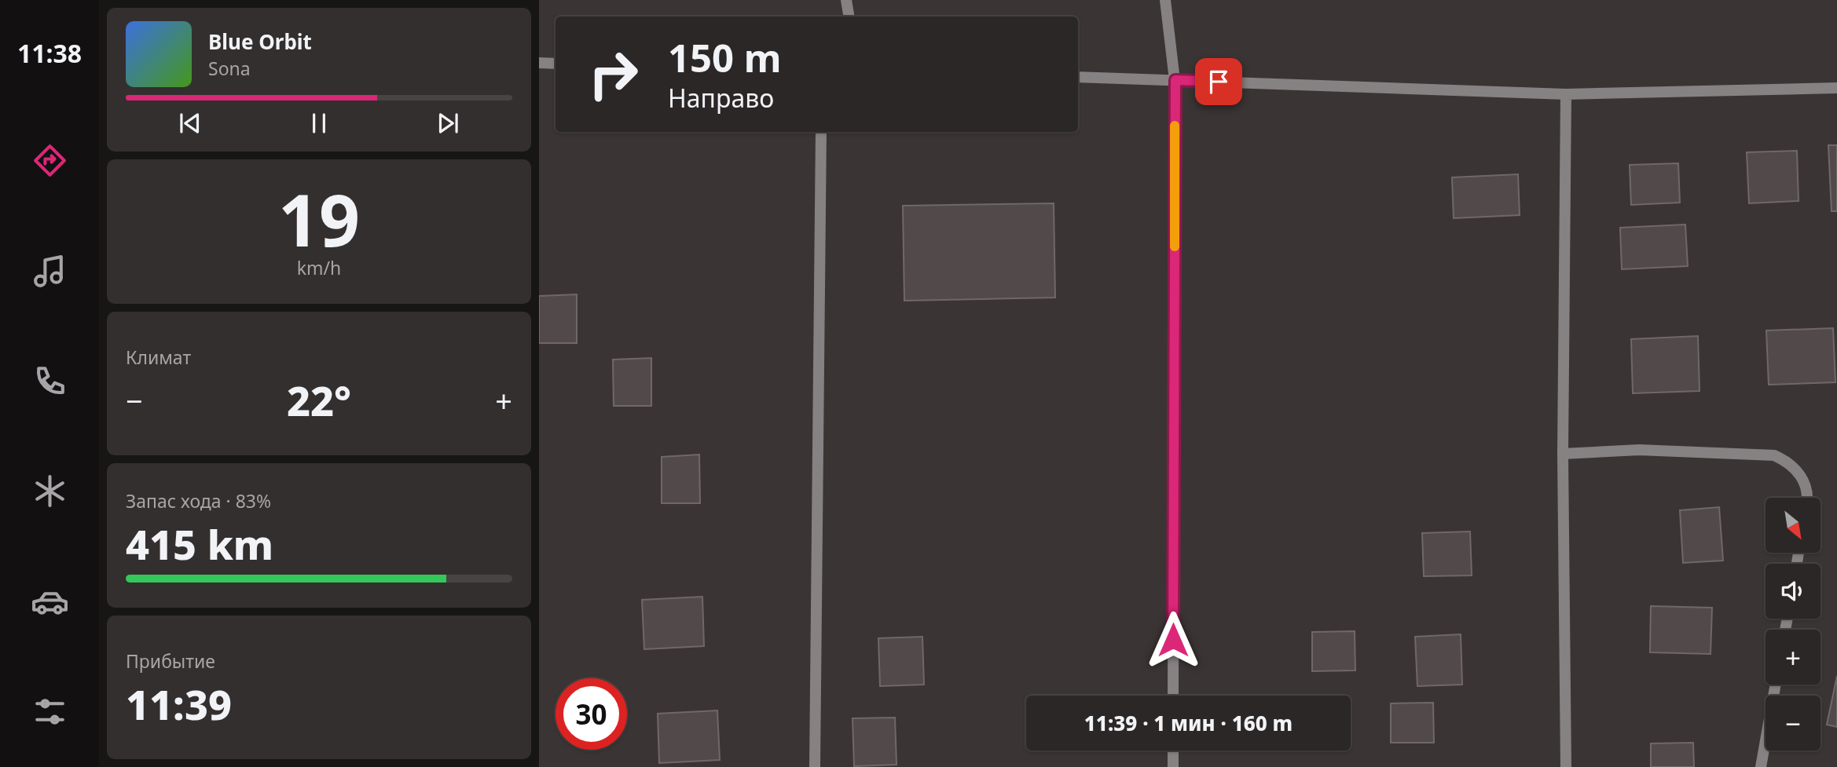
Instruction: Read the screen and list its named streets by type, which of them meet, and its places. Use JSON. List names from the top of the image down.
{
  "north": "bottom right",
  "page": {
    "tabs": "11:38",
    "turn": ["150 m", "Направо"],
    "song": ["Blue Orbit", "Sona"],
    "tile": [
      ["19", "km/h"],
      "Климат",
      ["Запас хода · 83%", "415 km"],
      ["Прибытие", "11:39"]
    ],
    "heat": ["−", "22°", "+"],
    "map_buttons": ["+", "−"],
    "limit": "30",
    "trip": "11:39 · 1 мин · 160 m"
  }
}
